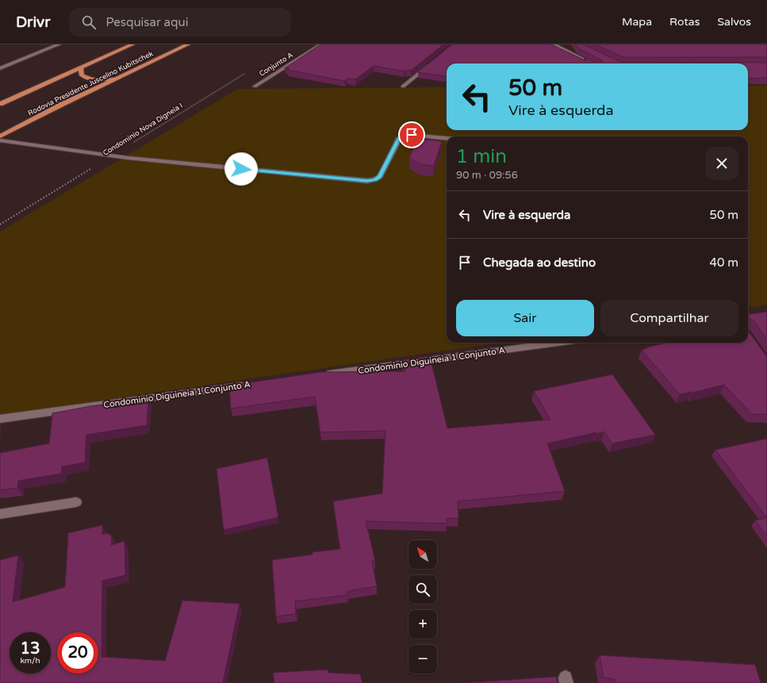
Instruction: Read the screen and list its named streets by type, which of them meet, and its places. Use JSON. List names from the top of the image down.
{
  "streets": {
    "highway": ["Rodovia Presidente Juscelino Kubitschek"],
    "street": ["Conjunto A", "Condominio Diguineia 1 Conjunto A"],
    "path": ["Condominio Nova Digneia I"]
  },
  "north": "top left",
  "page": {
    "header": "Drivr",
    "search": "Pesquisar aqui",
    "nav": ["Mapa", "Rotas", "Salvos"],
    "turn": ["50 m", "Vire à esquerda"],
    "heading": ["1 min", "90 m · 09:56"],
    "list": [
      {
        "name": "Vire à esquerda",
        "value": "50 m"
      },
      {
        "name": "Chegada ao destino",
        "value": "40 m"
      }
    ],
    "buttons": ["Sair", "Compartilhar"],
    "map_buttons": ["+", "−"],
    "speed": "13 km/h",
    "limit": "20"
  }
}
